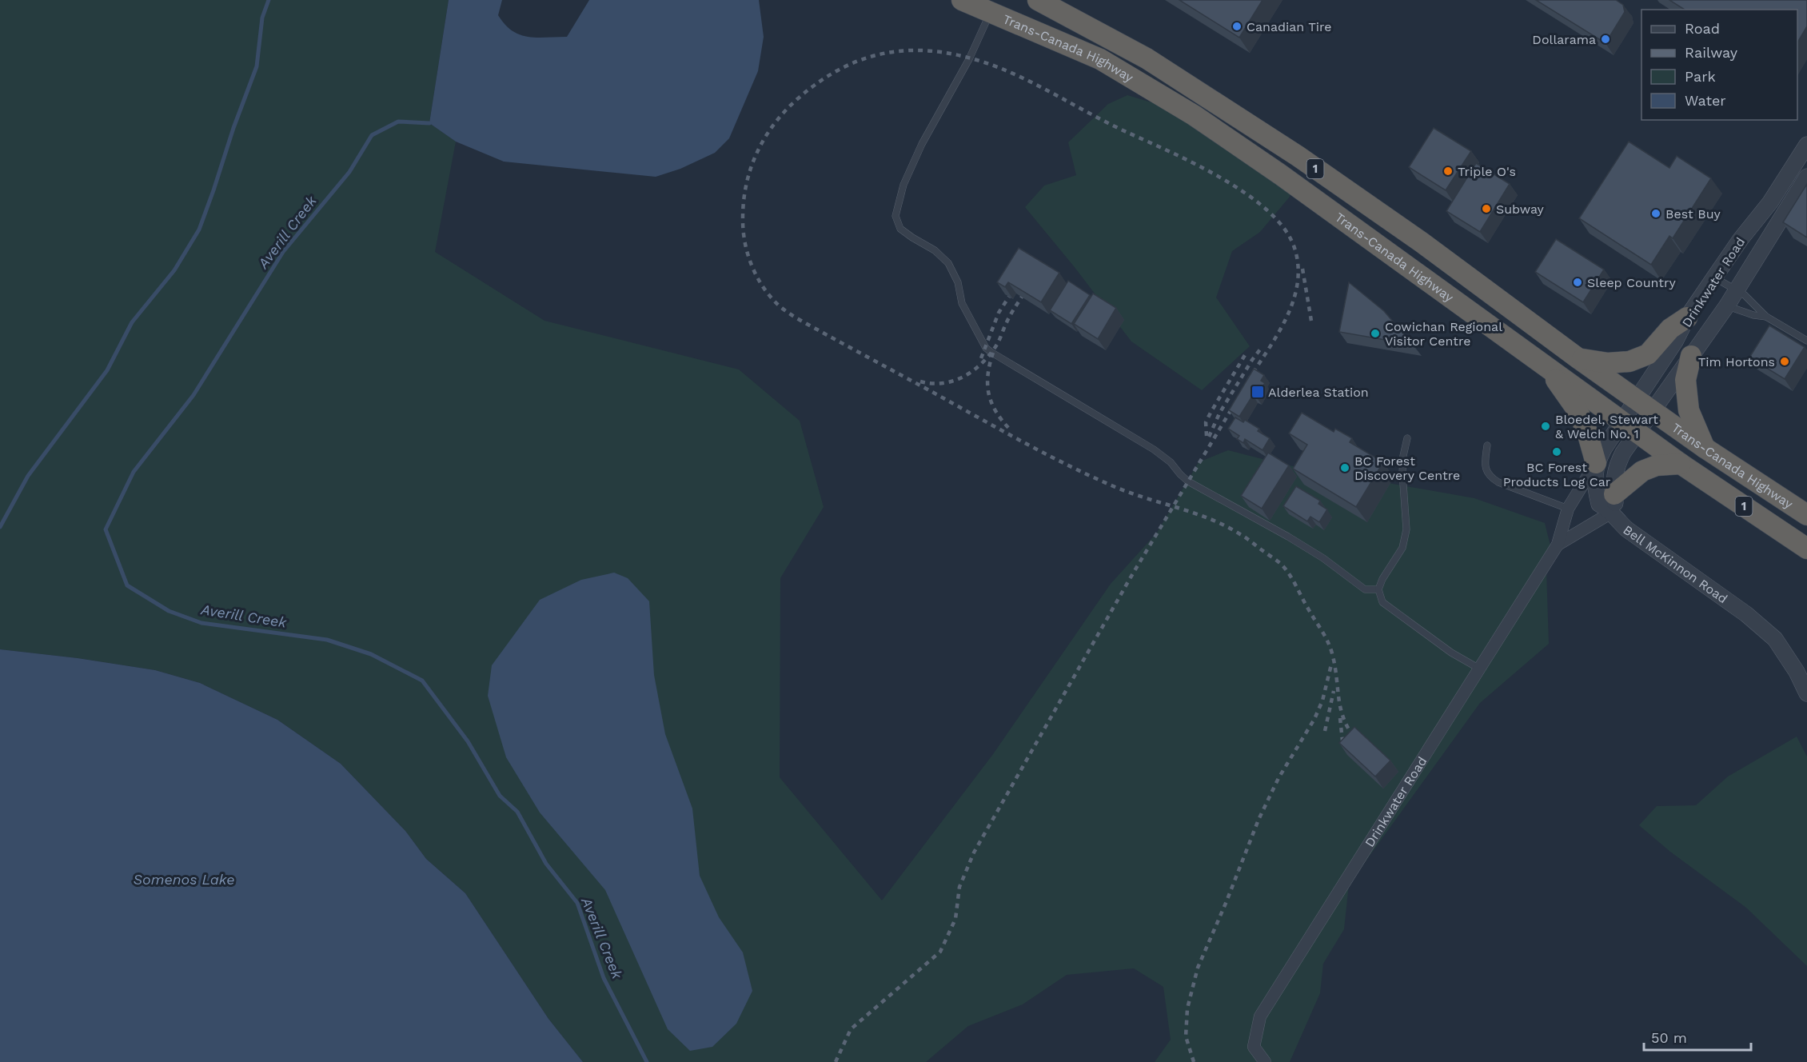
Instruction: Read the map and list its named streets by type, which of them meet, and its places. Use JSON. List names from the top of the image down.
{
  "streets": {
    "highway": ["Trans-Canada Highway", "1"],
    "street": ["Drinkwater Road", "Bell McKinnon Road"]
  },
  "crossings": [
    ["Trans-Canada Highway", "Drinkwater Road"],
    ["Drinkwater Road", "Bell McKinnon Road"]
  ],
  "water": ["Averill Creek", "Somenos Lake"],
  "places": {
    "other": [
      "Canadian Tire",
      "Dollarama",
      "Triple O's",
      "Subway",
      "Best Buy",
      "Sleep Country",
      "Cowichan Regional Visitor Centre",
      "Tim Hortons",
      "Bloedel, Stewart & Welch No. 1",
      "BC Forest Products Log Car",
      "BC Forest Discovery Centre"
    ],
    "transit": ["Alderlea Station"]
  },
  "legend": [
    "Road",
    "Railway",
    "Park",
    "Water"
  ],
  "scale_bar": "50 m"
}
